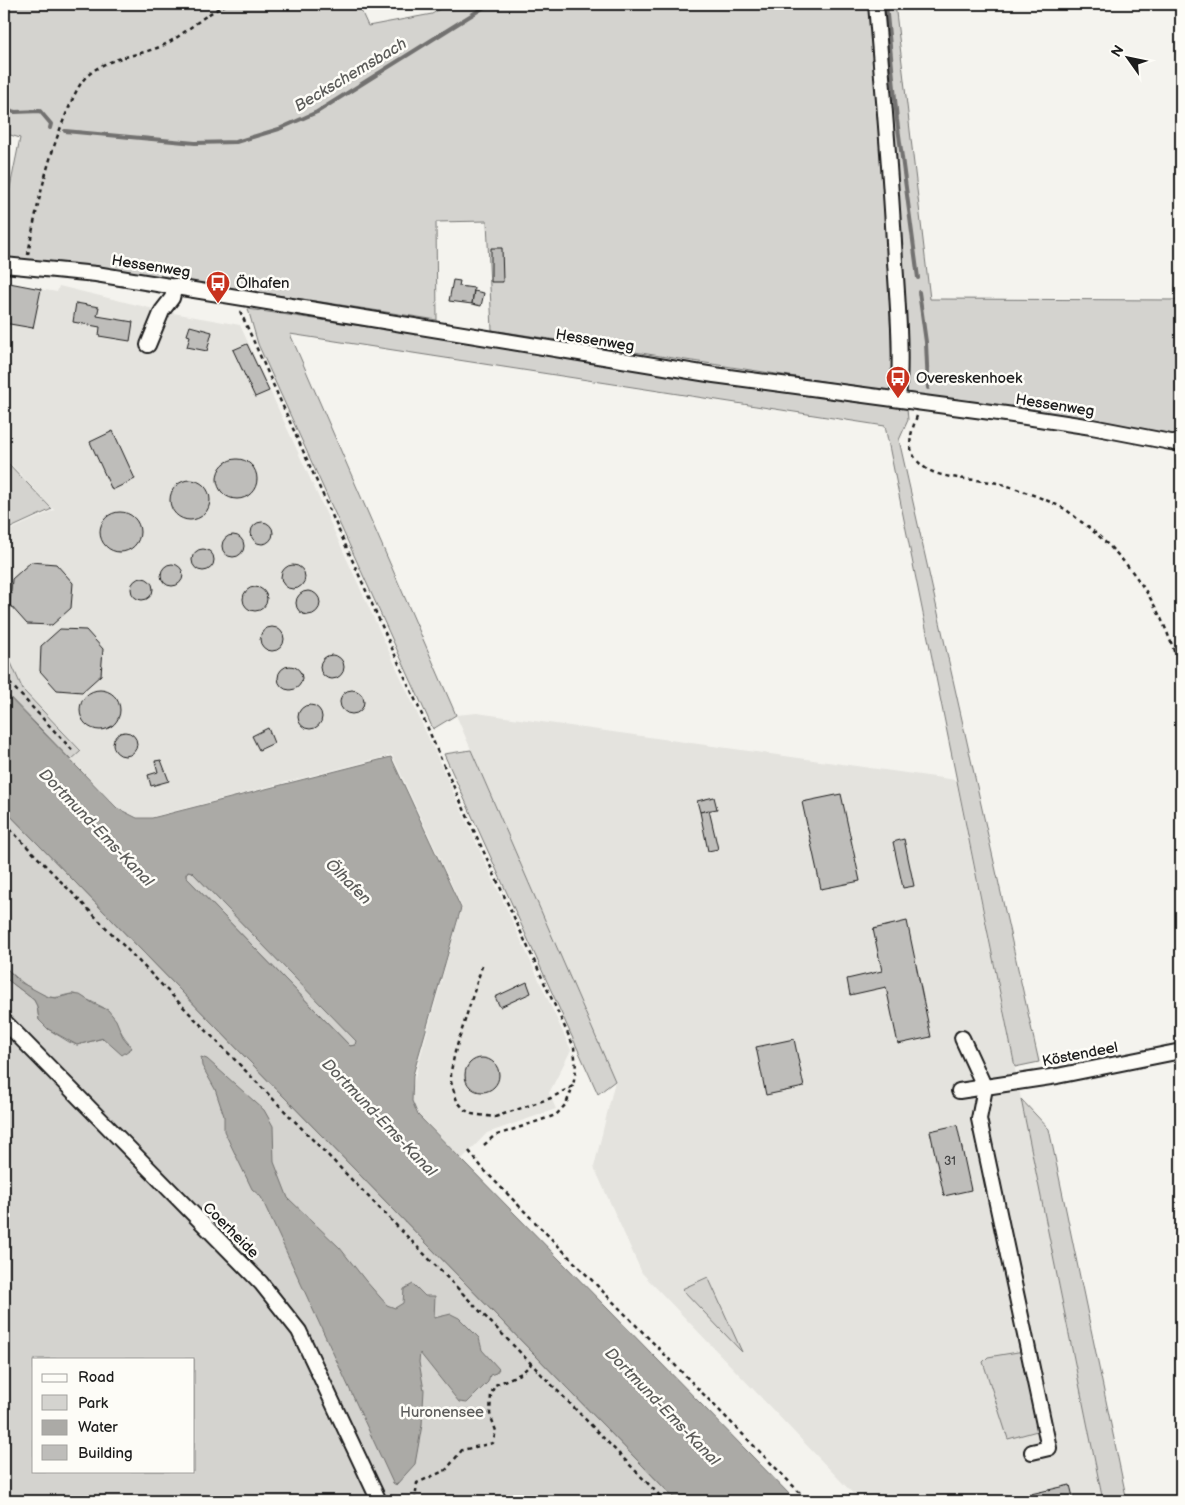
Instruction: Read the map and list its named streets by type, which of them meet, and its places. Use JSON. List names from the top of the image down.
{
  "streets": {
    "street": ["Hessenweg", "Köstendeel", "Coerheide"]
  },
  "water": ["Beckschemsbach", "Dortmund-Ems-Kanal", "Ölhafen"],
  "parks": ["Huronensee"],
  "places": {
    "bus stop": ["Ölhafen", "Overeskenhoek"]
  },
  "house_numbers": ["31"],
  "legend": [
    "Road",
    "Park",
    "Water",
    "Building"
  ],
  "north": "top left"
}
